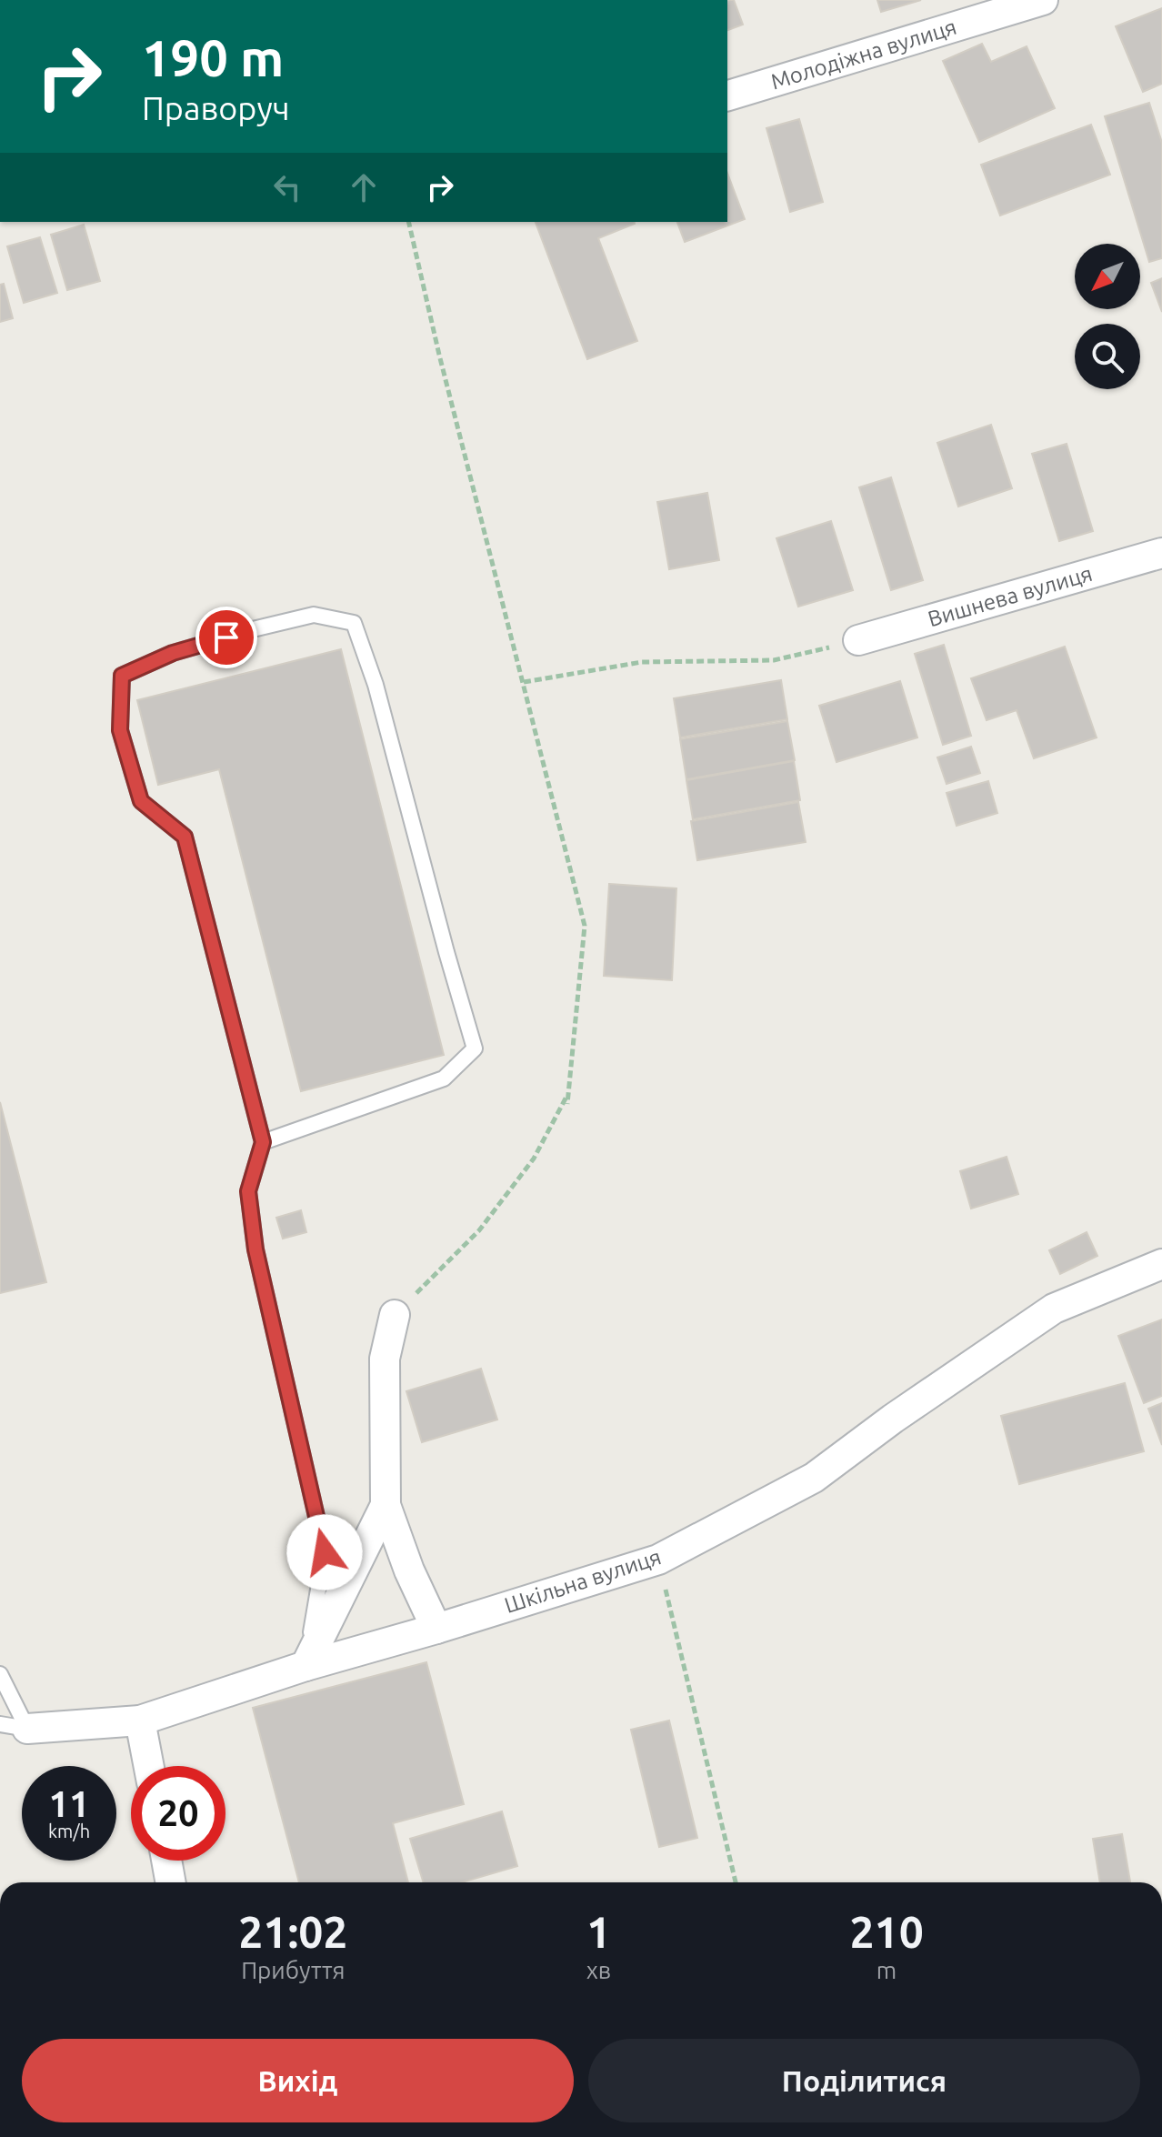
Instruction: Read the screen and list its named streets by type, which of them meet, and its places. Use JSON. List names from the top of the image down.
{
  "streets": {
    "street": ["Молодіжна вулиця", "Вишнева вулиця", "Шкільна вулиця"]
  },
  "north": "bottom left",
  "page": {
    "turn": ["190 m", "Праворуч"],
    "speed": "11 km/h",
    "limit": "20",
    "eta": [
      "21:02",
      "Прибуття",
      "1",
      "хв",
      "210",
      "m"
    ],
    "buttons": ["Вихід", "Поділитися"]
  }
}
